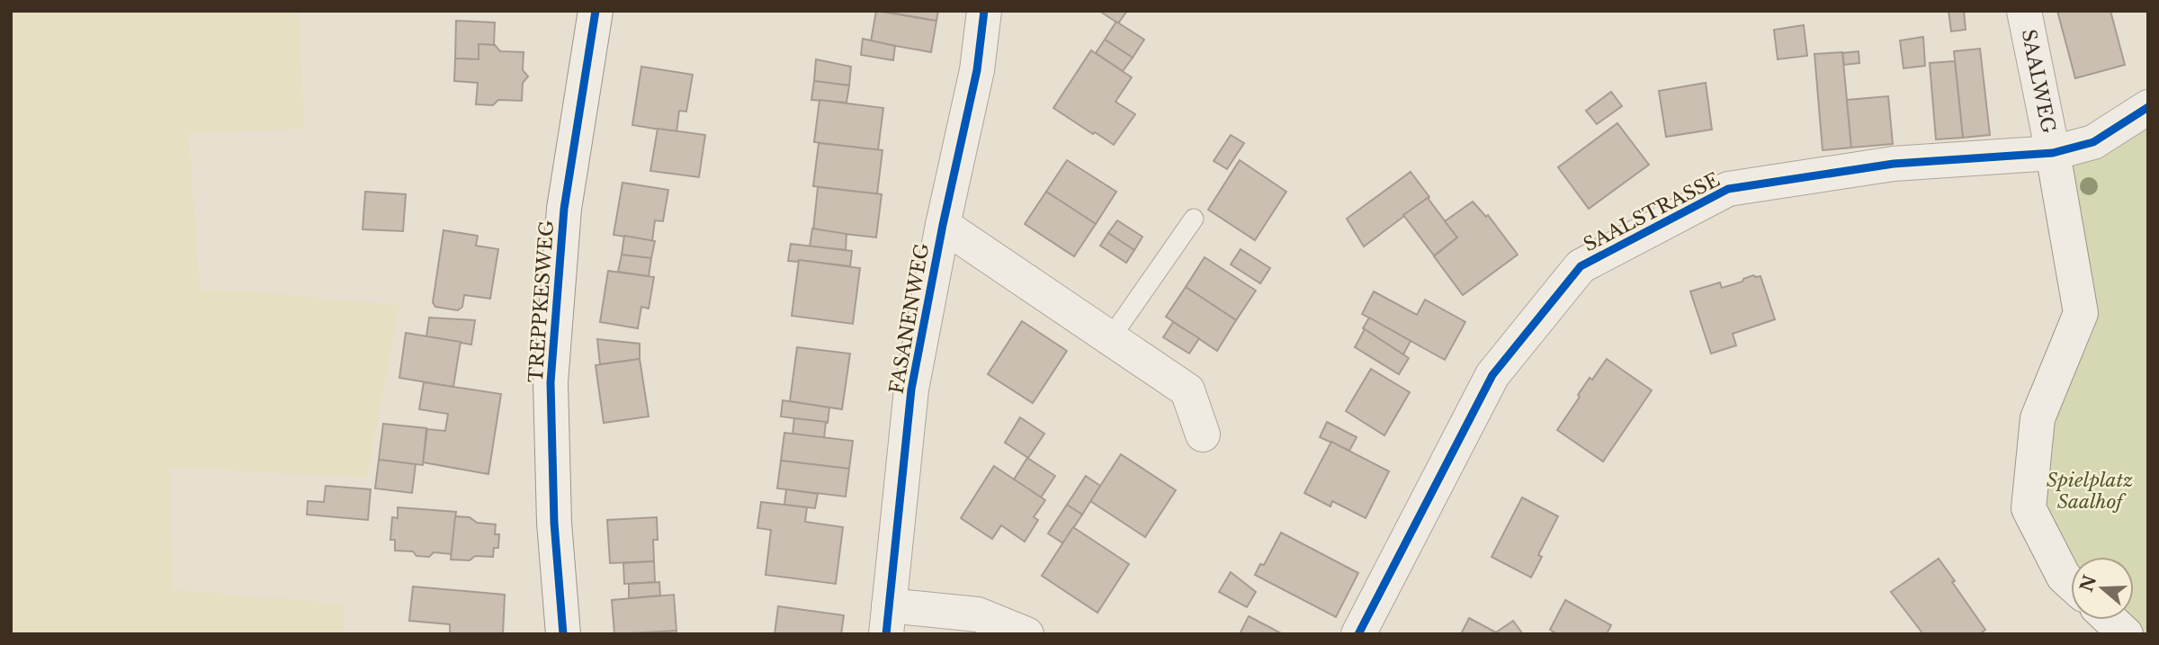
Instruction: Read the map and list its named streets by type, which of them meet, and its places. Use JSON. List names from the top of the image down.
{
  "streets": {
    "street": [
      "SAALWEG",
      "SAALSTRASSE",
      "TREPPKESWEG",
      "FASANENWEG"
    ]
  },
  "crossings": [
    ["SAALWEG", "SAALSTRASSE"]
  ],
  "parks": ["Spielplatz Saalhof"],
  "north": "left"
}
